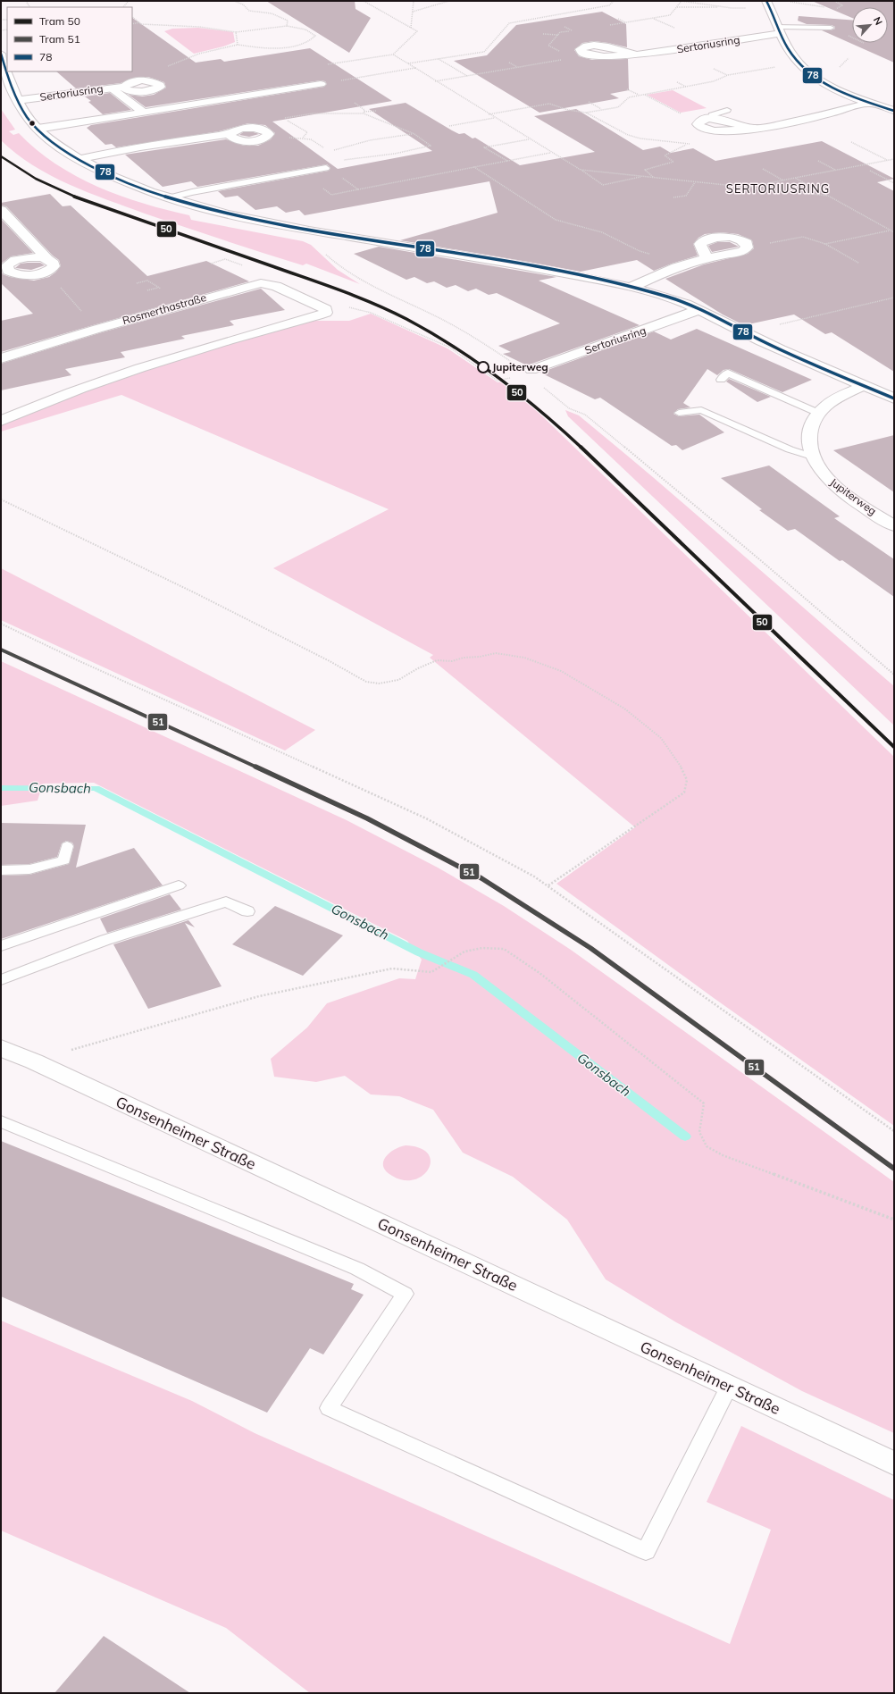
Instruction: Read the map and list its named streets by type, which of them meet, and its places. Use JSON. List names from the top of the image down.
{
  "streets": {
    "street": [
      "Sertoriusring",
      "Rosmerthastraße",
      "Jupiterweg",
      "Gonsenheimer Straße"
    ]
  },
  "crossings": [
    ["Sertoriusring", "Jupiterweg"]
  ],
  "districts": ["SERTORIUSRING"],
  "water": ["Gonsbach"],
  "places": ["Jupiterweg"],
  "lines": ["transit line 78", "tram line 50", "tram line 51"],
  "legend": ["Tram 50", "Tram 51", "78"],
  "north": "top right"
}
